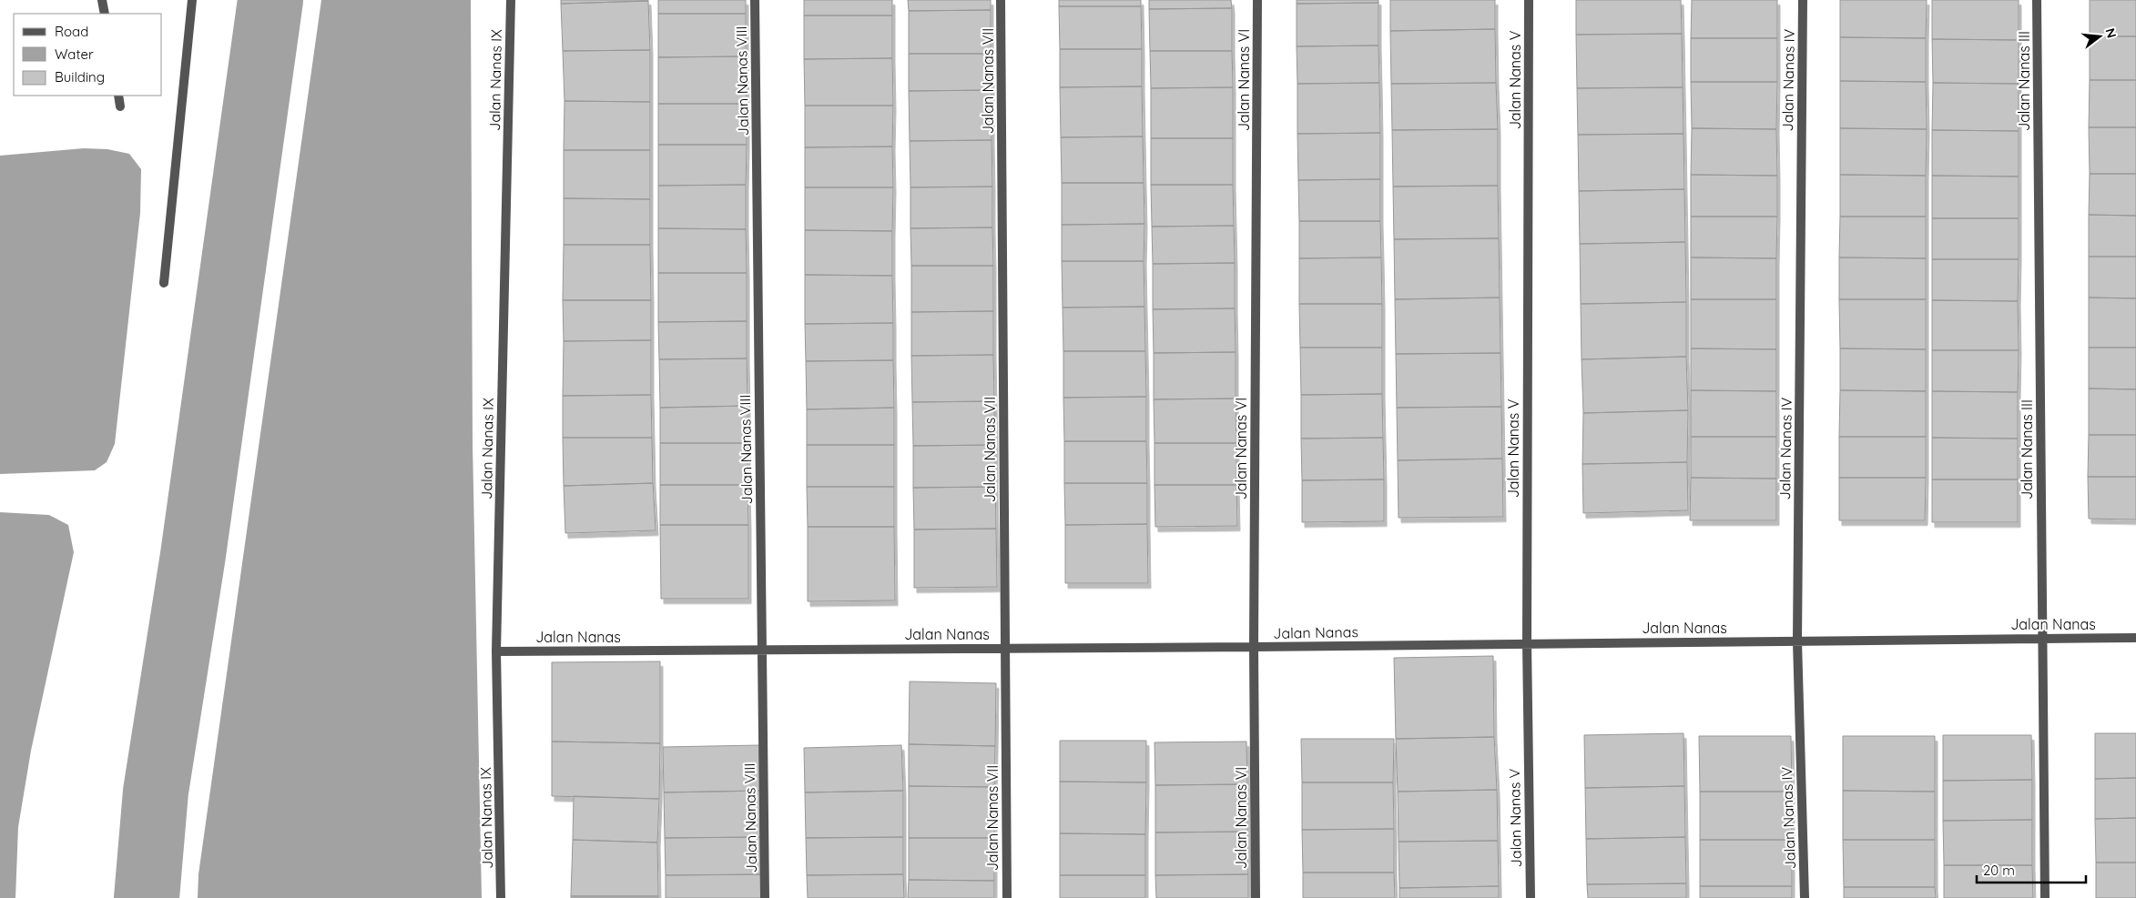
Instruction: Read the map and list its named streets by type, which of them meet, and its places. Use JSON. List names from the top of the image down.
{
  "streets": {
    "street": [
      "Jalan Nanas IX",
      "Jalan Nanas VI",
      "Jalan Nanas V",
      "Jalan Nanas IV",
      "Jalan Nanas VIII",
      "Jalan Nanas VII",
      "Jalan Nanas III",
      "Jalan Nanas"
    ]
  },
  "crossings": [
    ["Jalan Nanas IX", "Jalan Nanas"],
    ["Jalan Nanas VI", "Jalan Nanas"],
    ["Jalan Nanas V", "Jalan Nanas"],
    ["Jalan Nanas IV", "Jalan Nanas"],
    ["Jalan Nanas VIII", "Jalan Nanas"],
    ["Jalan Nanas VII", "Jalan Nanas"],
    ["Jalan Nanas III", "Jalan Nanas"]
  ],
  "legend": ["Road", "Water", "Building"],
  "scale_bar": "20 m",
  "north": "right"
}
